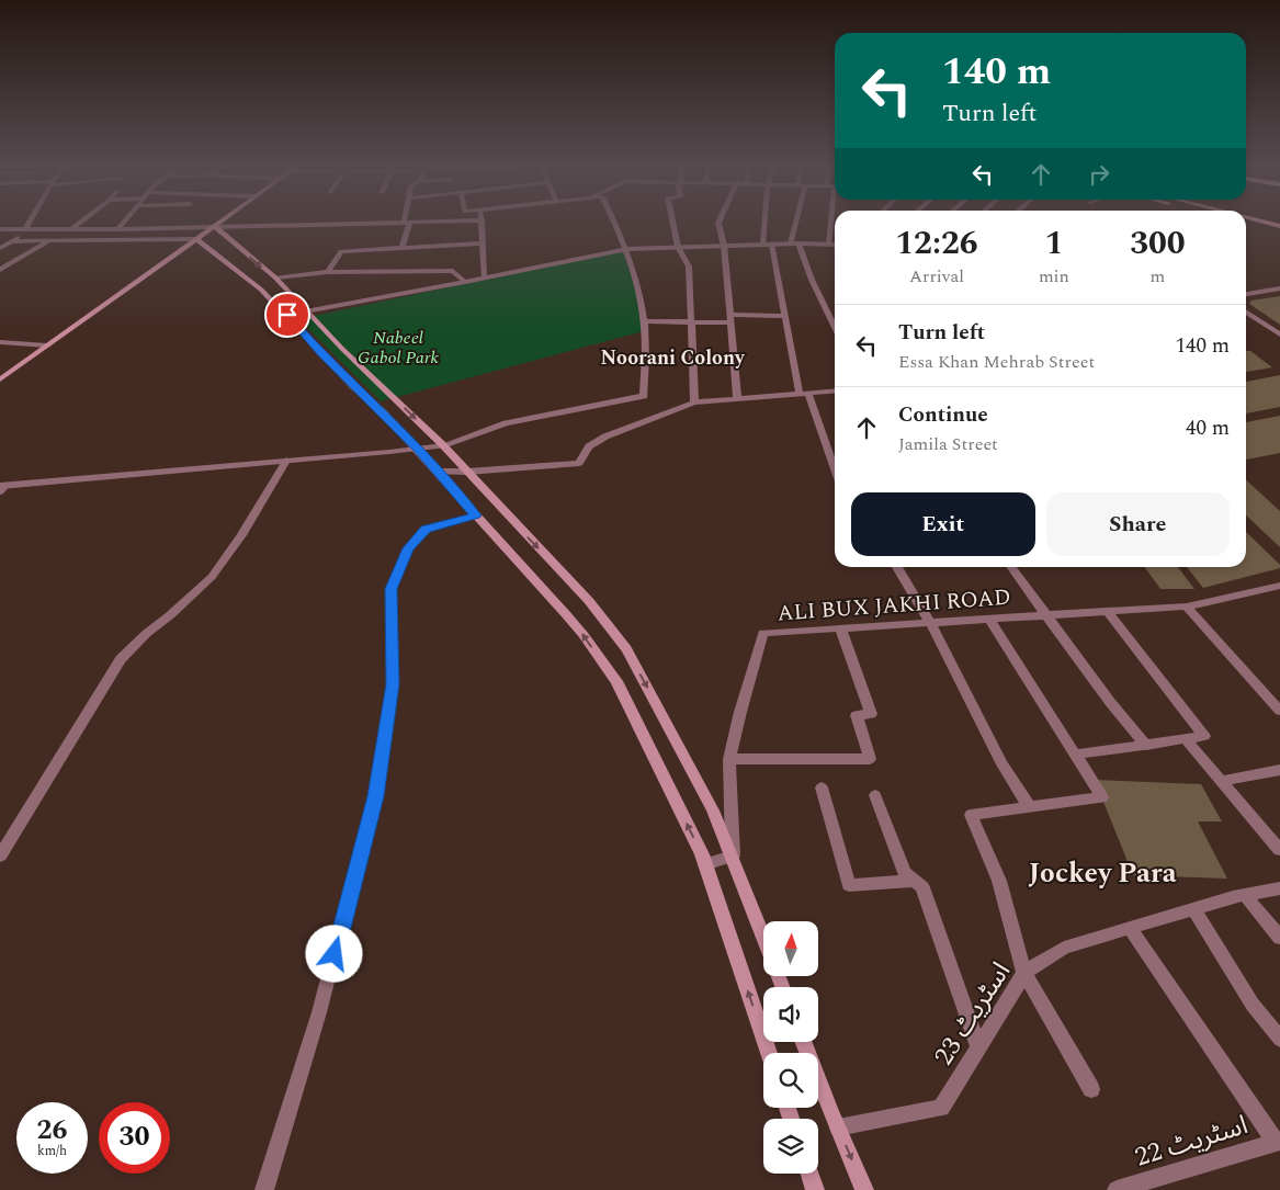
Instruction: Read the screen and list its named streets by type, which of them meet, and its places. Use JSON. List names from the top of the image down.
{
  "streets": {
    "street": ["ALI BUX JAKHI ROAD", "اسٹریٹ 23", "اسٹریٹ 22"]
  },
  "districts": ["Noorani Colony", "Jockey Para"],
  "parks": ["Nabeel Gabol Park"],
  "north": "top",
  "page": {
    "turn": ["140 m", "Turn left"],
    "eta": [
      "12:26",
      "Arrival",
      "1",
      "min",
      "300",
      "m"
    ],
    "list": [
      {
        "name": "Turn left",
        "note": "Essa Khan Mehrab Street",
        "value": "140 m"
      },
      {
        "name": "Continue",
        "note": "Jamila Street",
        "value": "40 m"
      }
    ],
    "buttons": ["Exit", "Share"],
    "speed": "26 km/h",
    "limit": "30"
  }
}
